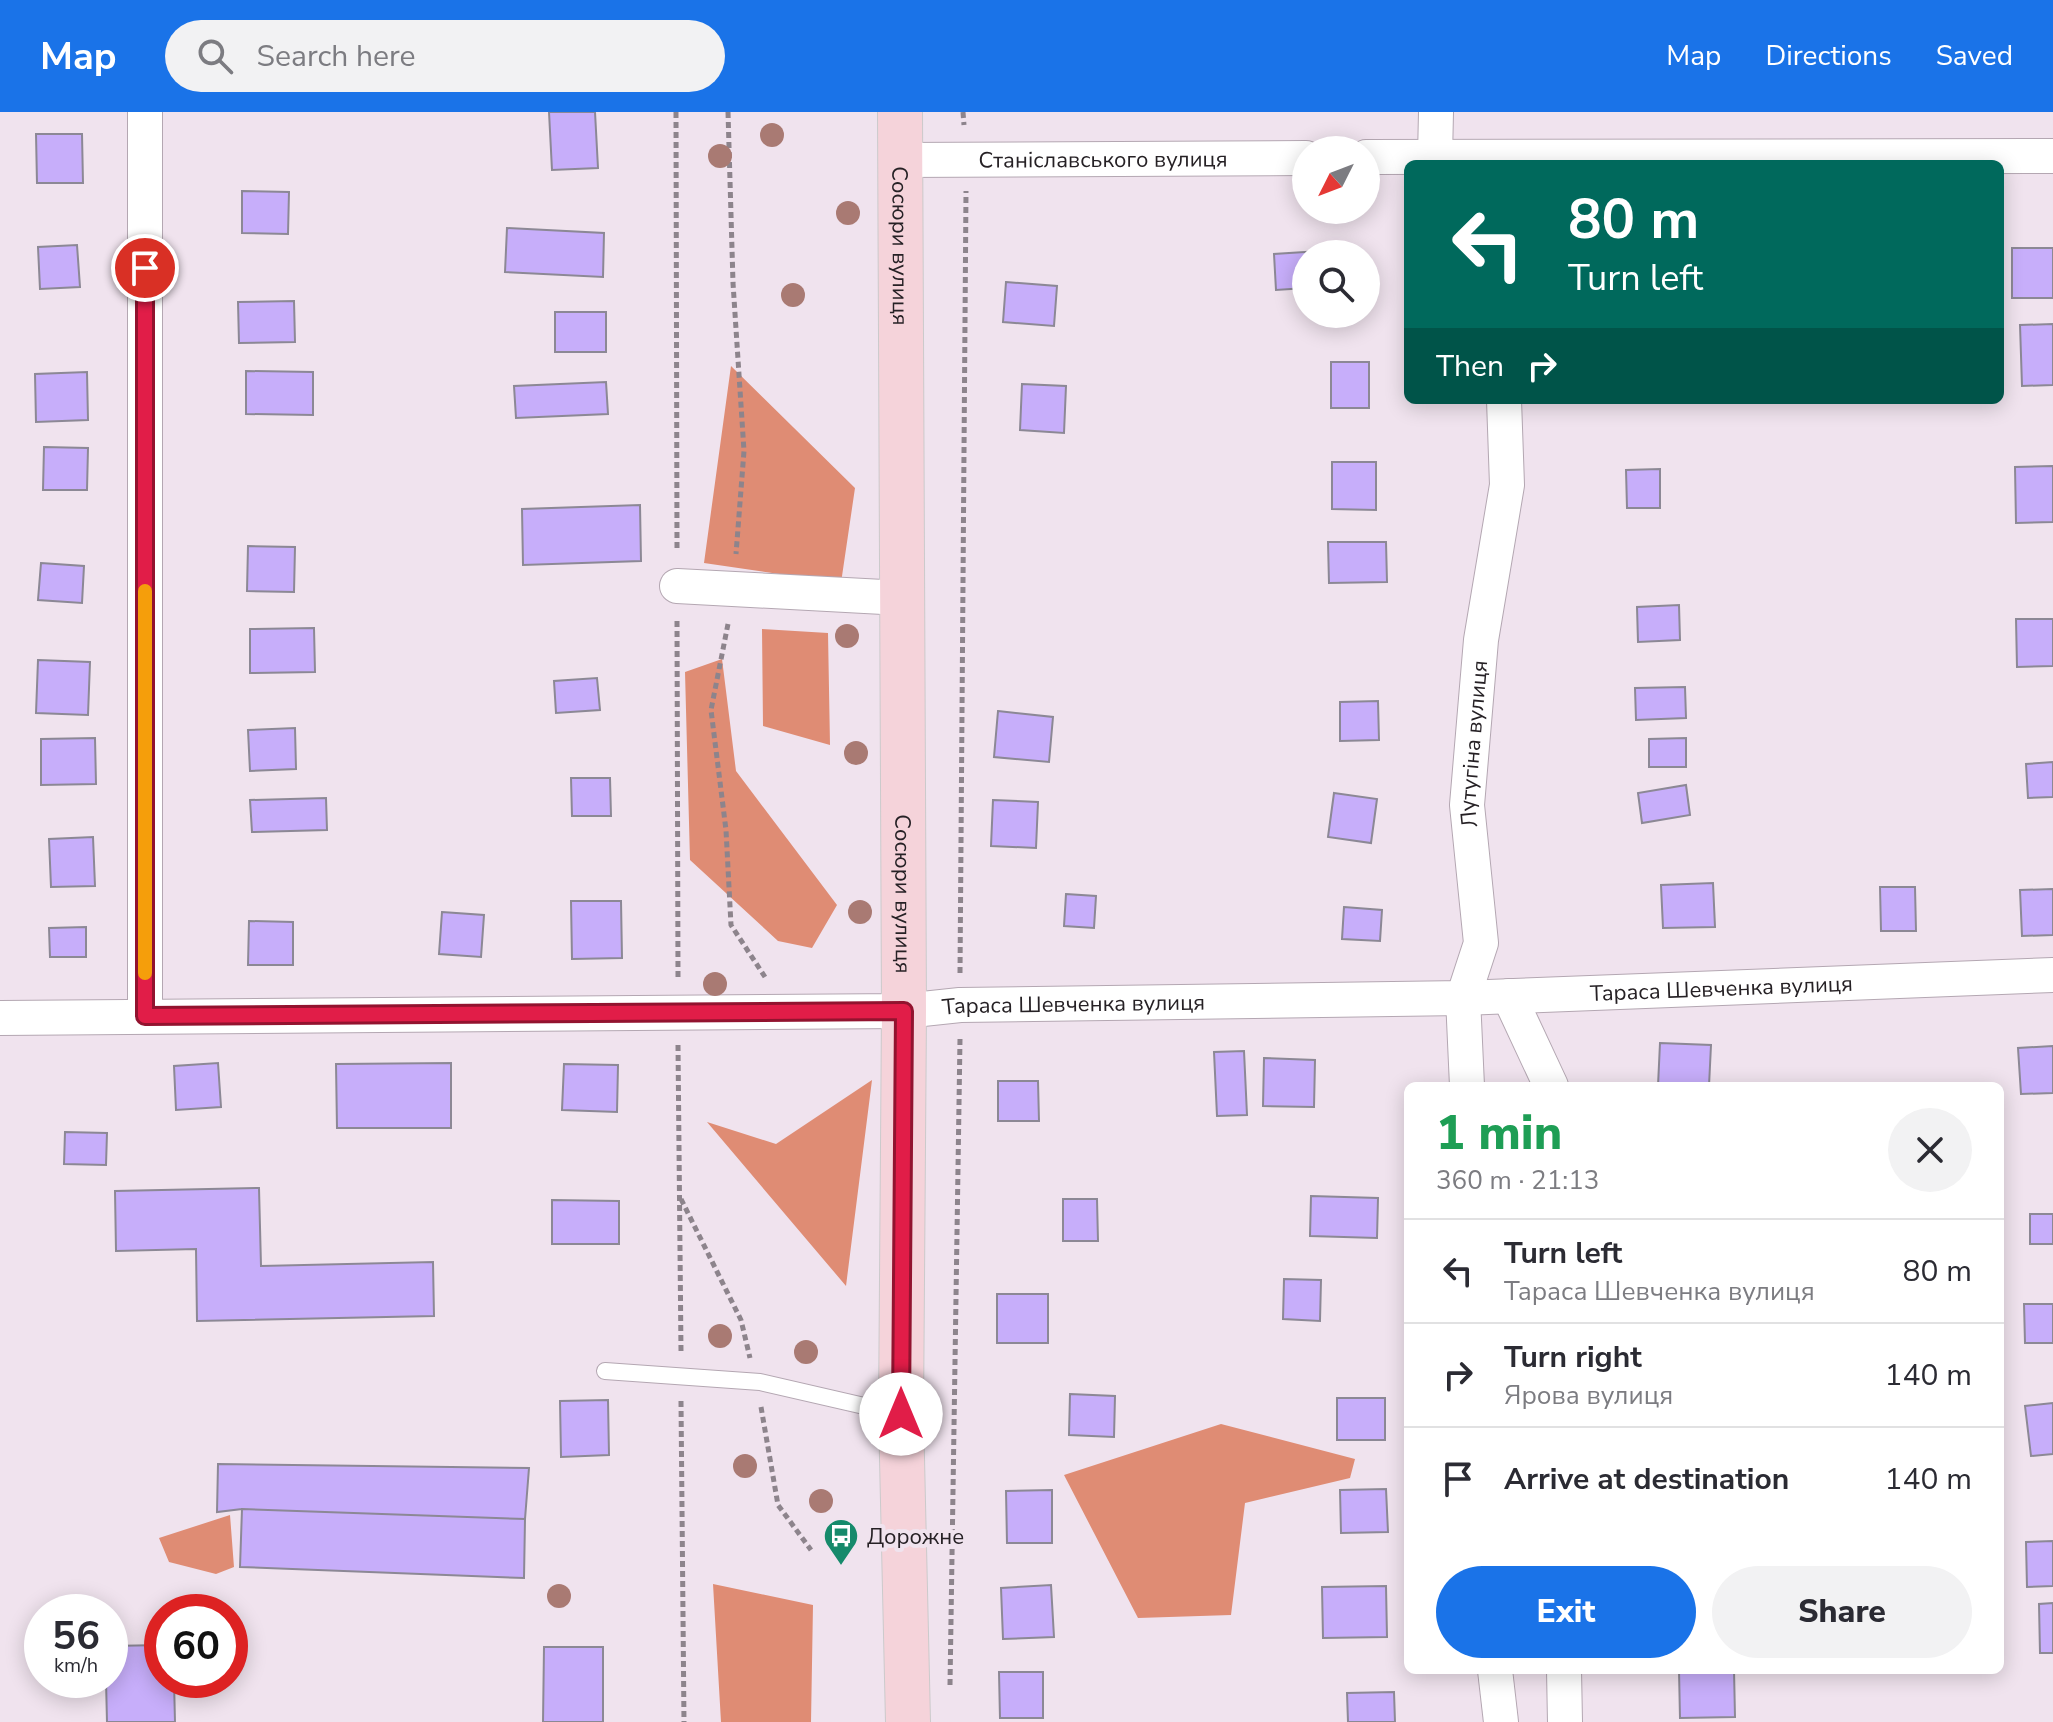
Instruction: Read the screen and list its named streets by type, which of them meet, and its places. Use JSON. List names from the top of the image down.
{
  "streets": {
    "main road": ["Сосюри вулиця"],
    "street": ["Станіславського вулиця", "Лутугіна вулиця", "Тараса Шевченка вулиця"]
  },
  "crossings": [
    ["Станіславського вулиця", "Сосюри вулиця"],
    ["Сосюри вулиця", "Тараса Шевченка вулиця"],
    ["Лутугіна вулиця", "Тараса Шевченка вулиця"]
  ],
  "places": {
    "bus stop": ["Дорожне"]
  },
  "north": "bottom left",
  "page": {
    "header": "Map",
    "search": "Search here",
    "nav": ["Map", "Directions", "Saved"],
    "turn": ["80 m", "Turn left"],
    "then": "Then",
    "heading": ["1 min", "360 m · 21:13"],
    "list": [
      {
        "name": "Turn left",
        "note": "Тараса Шевченка вулиця",
        "value": "80 m"
      },
      {
        "name": "Turn right",
        "note": "Ярова вулиця",
        "value": "140 m"
      },
      {
        "name": "Arrive at destination",
        "value": "140 m"
      }
    ],
    "buttons": ["Exit", "Share"],
    "speed": "56 km/h",
    "limit": "60"
  }
}
